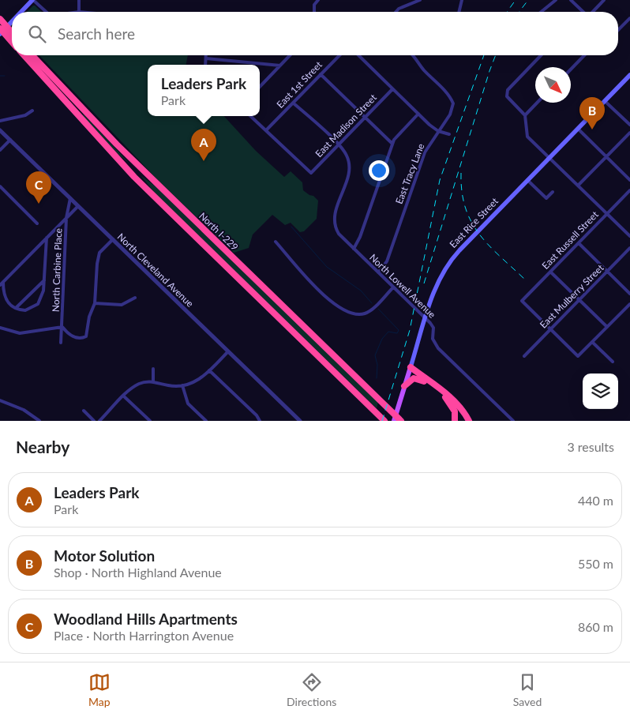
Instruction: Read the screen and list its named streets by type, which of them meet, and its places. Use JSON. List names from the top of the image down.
{
  "streets": {
    "highway": ["North I-229"],
    "main road": ["East Rice Street"],
    "street": [
      "East 1st Street",
      "East Madison Street",
      "East Tracy Lane",
      "East Russell Street",
      "North Carbine Place",
      "North Cleveland Avenue",
      "North Lowell Avenue",
      "East Mulberry Street"
    ]
  },
  "crossings": [
    ["East 1st Street", "East Madison Street"],
    ["East 1st Street", "North Lowell Avenue"],
    ["East Madison Street", "North Lowell Avenue"],
    ["East Tracy Lane", "North Lowell Avenue"],
    ["East Rice Street", "North Lowell Avenue"],
    ["East Russell Street", "East Mulberry Street"],
    ["North Carbine Place", "North Cleveland Avenue"]
  ],
  "north": "bottom right",
  "page": {
    "search": "Search here",
    "popup": ["Leaders Park", "Park"],
    "pins": ["B", "A", "C"],
    "heading": ["Nearby", "3 results"],
    "list": [
      {
        "mark": "A",
        "name": "Leaders Park",
        "note": "Park",
        "value": "440 m"
      },
      {
        "mark": "B",
        "name": "Motor Solution",
        "note": "Shop · North Highland Avenue",
        "value": "550 m"
      },
      {
        "mark": "C",
        "name": "Woodland Hills Apartments",
        "note": "Place · North Harrington Avenue",
        "value": "860 m"
      }
    ],
    "nav": ["Map", "Directions", "Saved"]
  }
}
